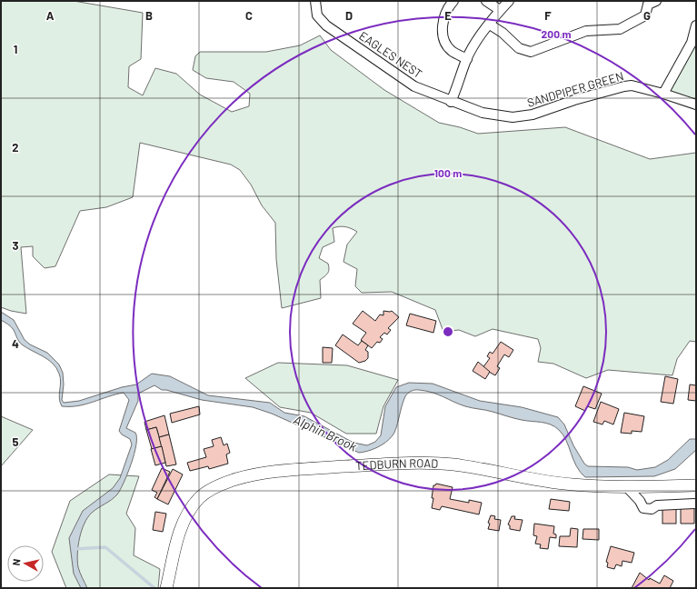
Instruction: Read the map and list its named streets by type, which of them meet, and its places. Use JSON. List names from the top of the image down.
{
  "streets": {
    "street": ["EAGLES NEST", "SANDPIPER GREEN", "TEDBURN ROAD"]
  },
  "crossings": [
    ["EAGLES NEST", "SANDPIPER GREEN"]
  ],
  "water": ["Alphin Brook"],
  "north": "left",
  "grid": {
    "columns": [
      "A",
      "B",
      "C",
      "D",
      "E",
      "F",
      "G"
    ],
    "rows": [
      "1",
      "2",
      "3",
      "4",
      "5"
    ]
  },
  "rings": ["200 m", "100 m"]
}
